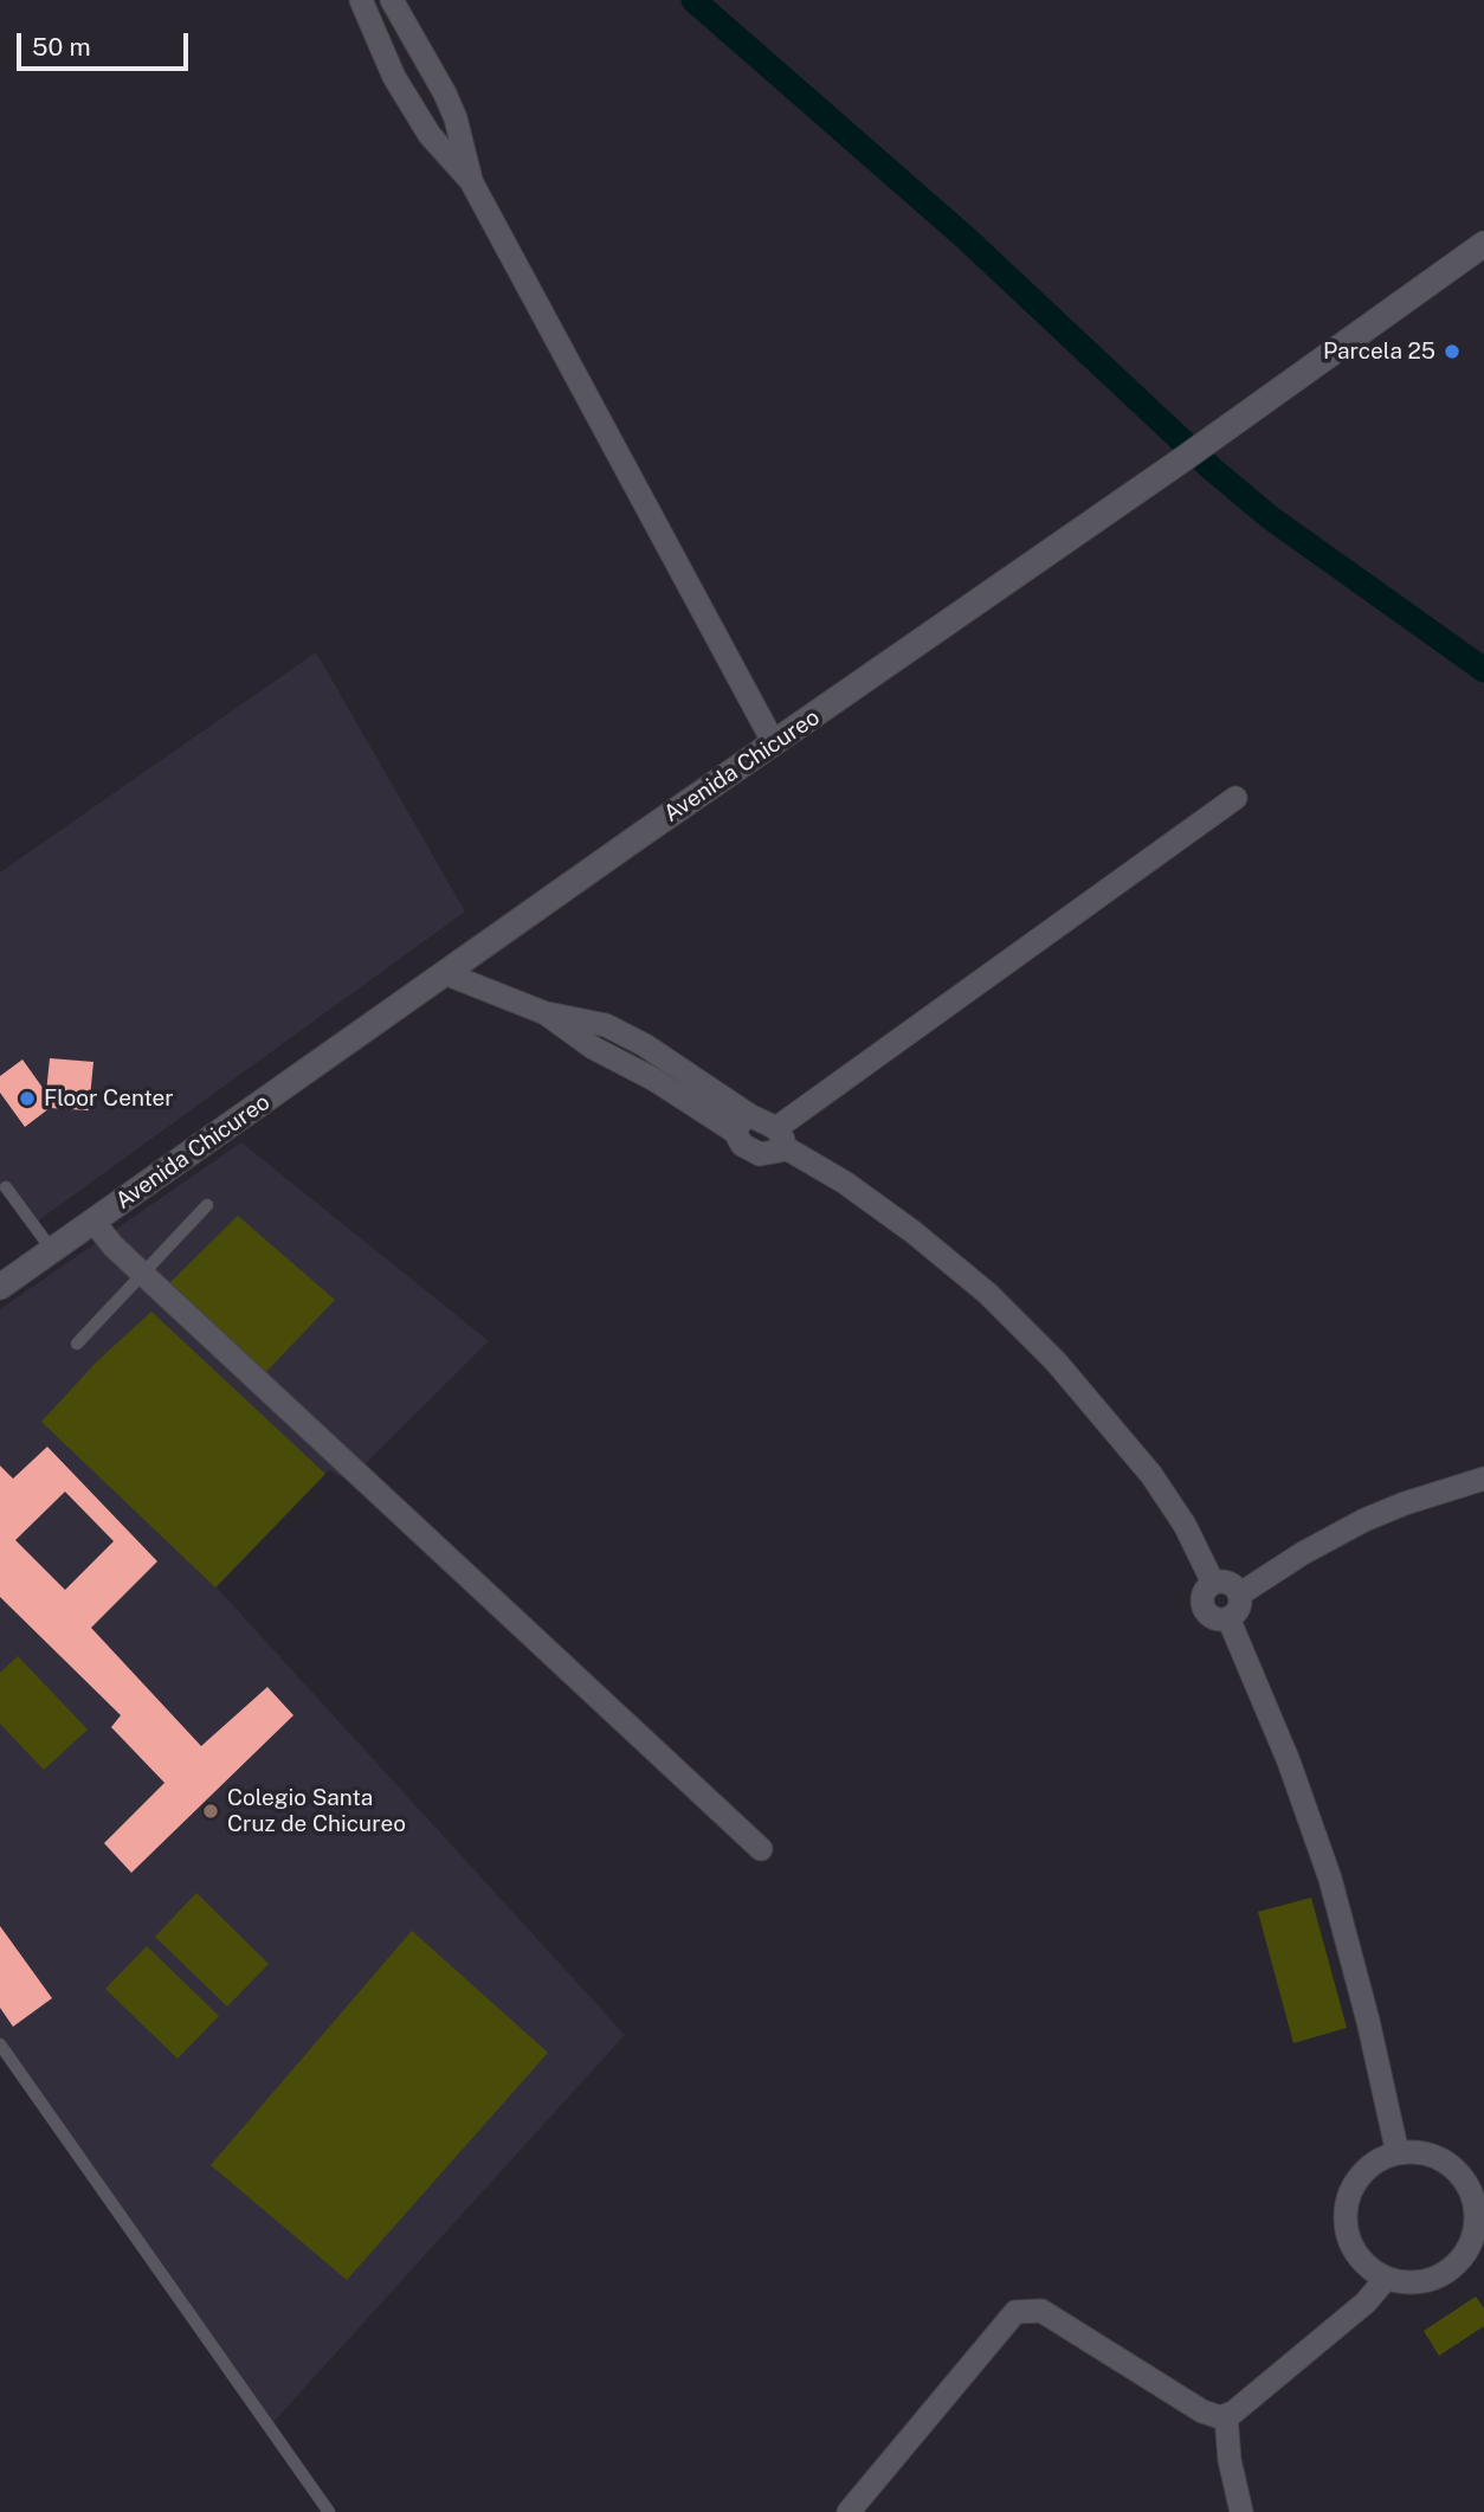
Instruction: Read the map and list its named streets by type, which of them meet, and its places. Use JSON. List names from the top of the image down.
{
  "streets": {
    "main road": ["Avenida Chicureo"]
  },
  "places": ["Parcela 25", "Floor Center", "Colegio Santa Cruz de Chicureo"],
  "scale_bar": "50 m"
}
